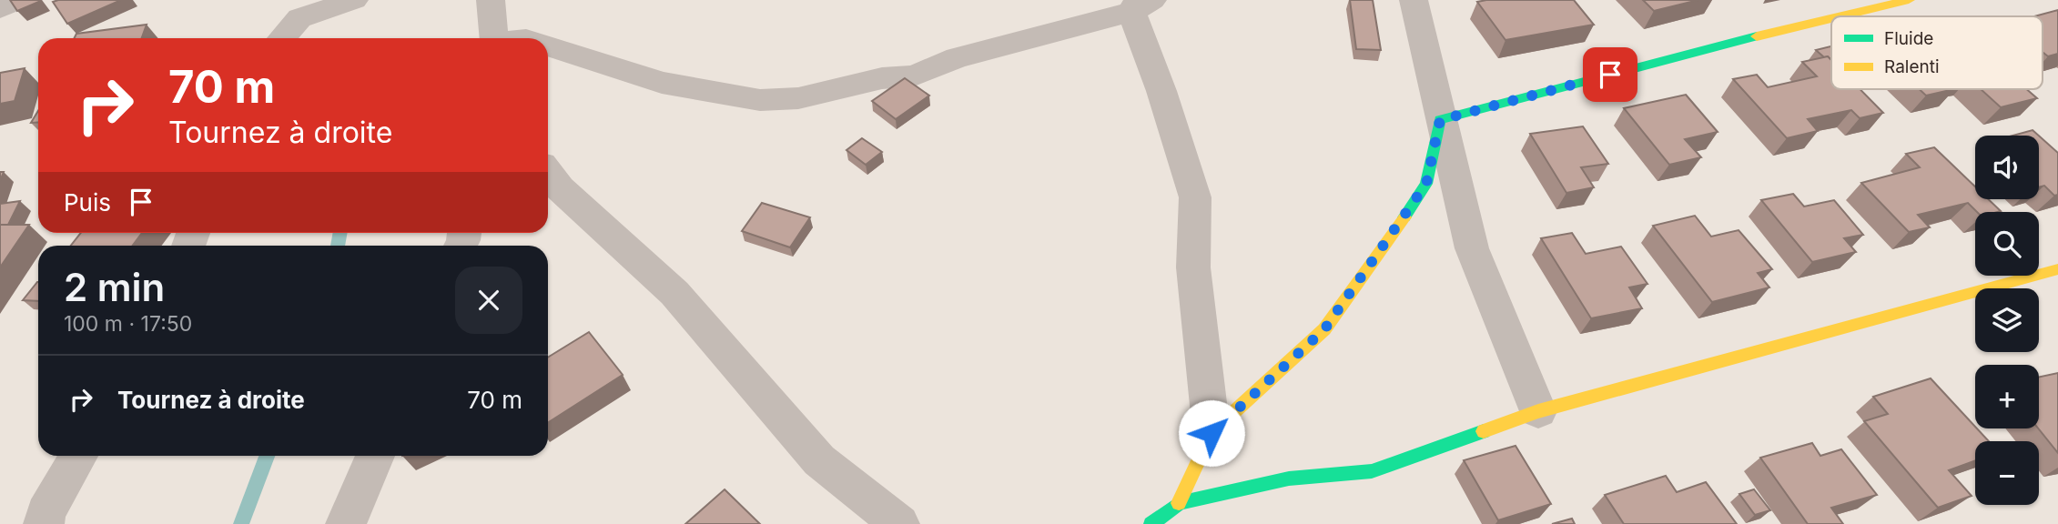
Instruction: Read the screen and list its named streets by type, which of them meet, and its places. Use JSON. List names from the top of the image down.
{
  "legend": ["Fluide", "Ralenti"],
  "page": {
    "turn": ["70 m", "Tournez à droite"],
    "map_buttons": ["+", "−"],
    "then": "Puis",
    "heading": ["2 min", "100 m · 17:50"],
    "list": [
      {
        "name": "Tournez à droite",
        "value": "70 m"
      }
    ]
  }
}
